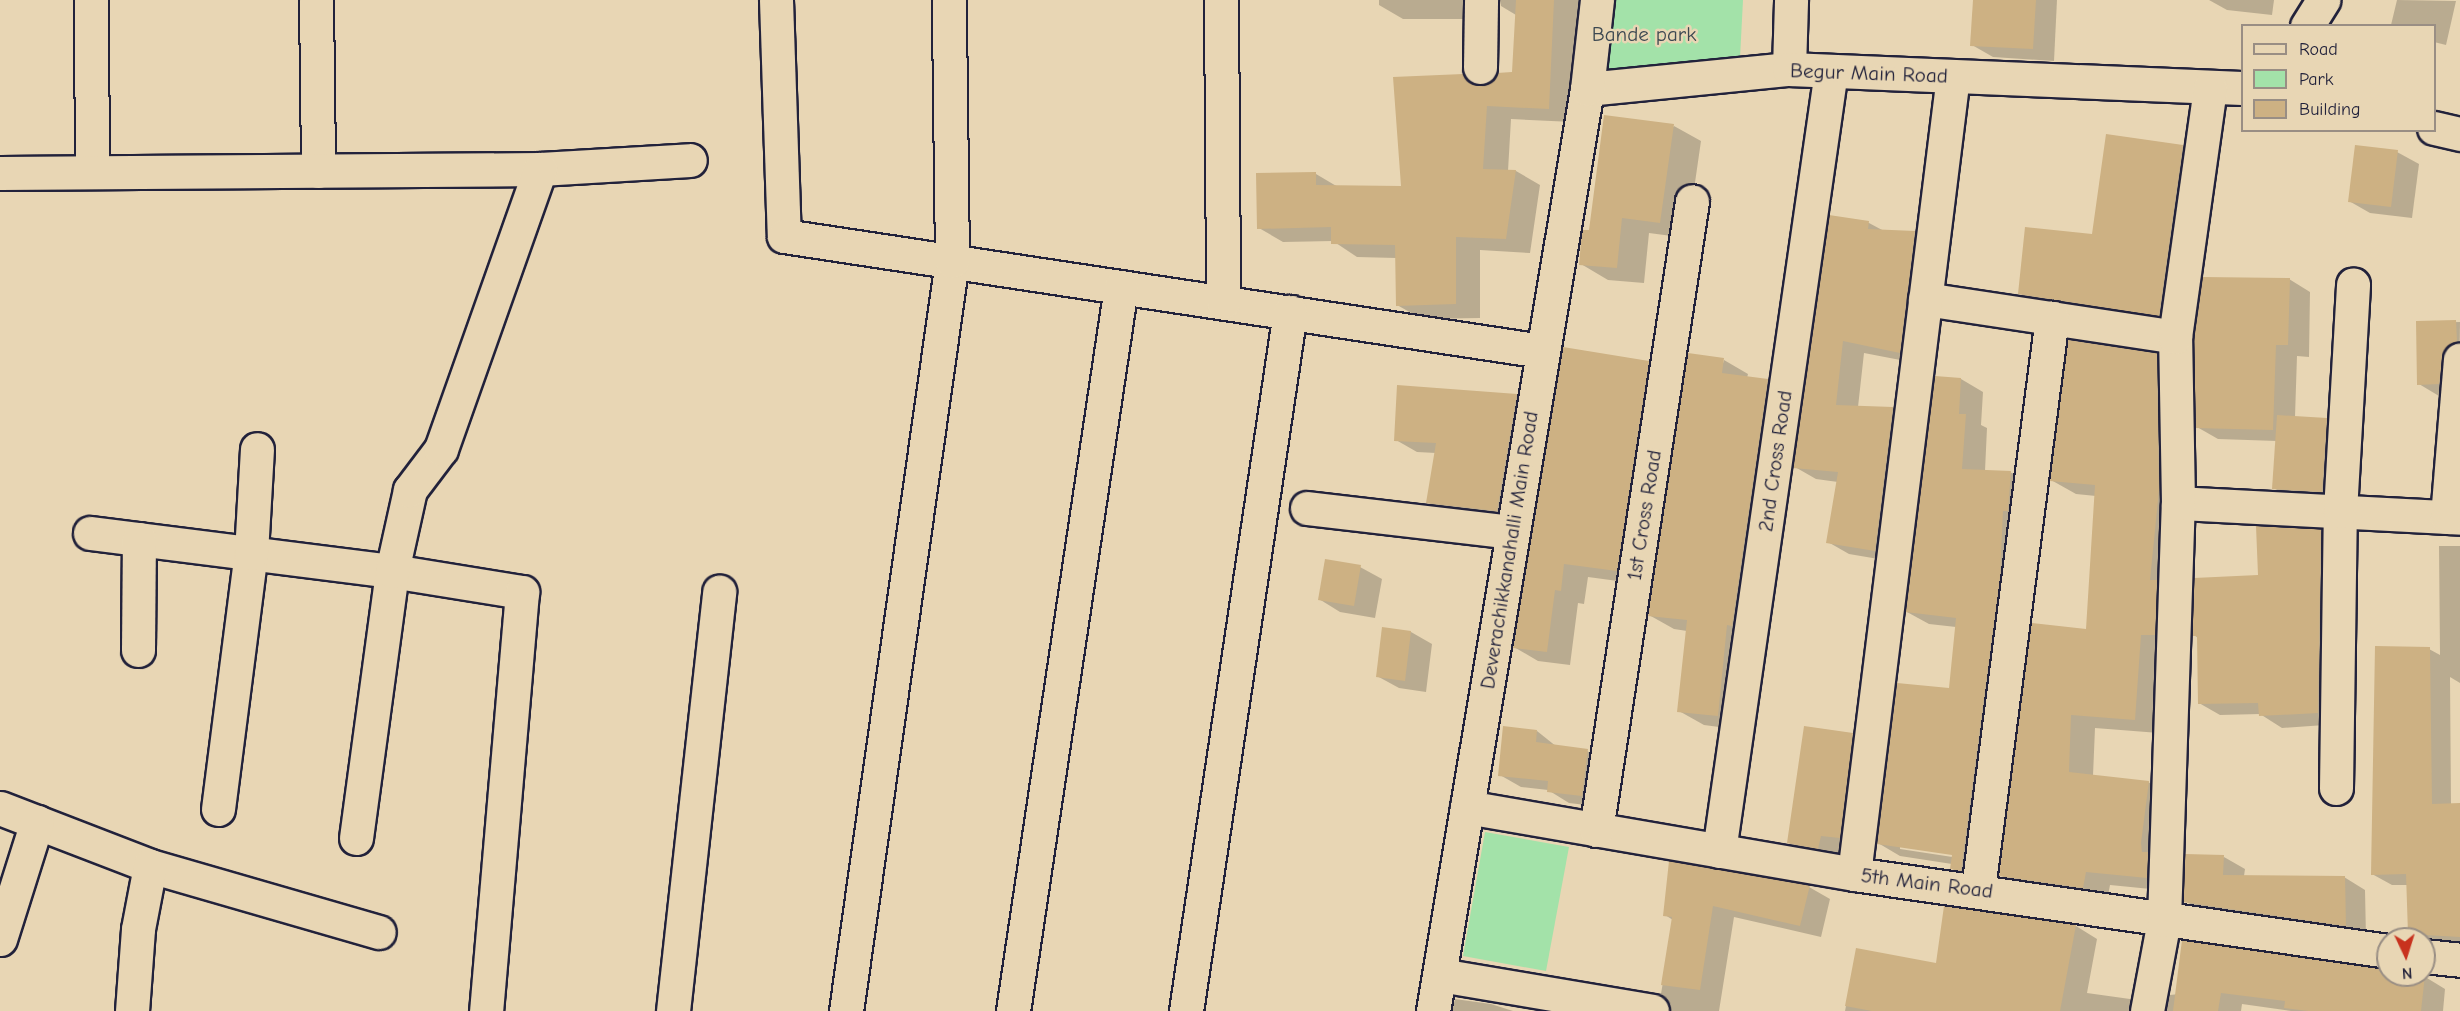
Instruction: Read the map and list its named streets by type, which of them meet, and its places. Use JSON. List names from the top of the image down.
{
  "streets": {
    "street": [
      "Begur Main Road",
      "2nd Cross Road",
      "1st Cross Road",
      "Deverachikkanahalli Main Road",
      "5th Main Road"
    ]
  },
  "crossings": [
    ["Begur Main Road", "2nd Cross Road"],
    ["Begur Main Road", "Deverachikkanahalli Main Road"],
    ["2nd Cross Road", "5th Main Road"],
    ["1st Cross Road", "5th Main Road"],
    ["Deverachikkanahalli Main Road", "5th Main Road"]
  ],
  "parks": ["Bande park"],
  "legend": ["Road", "Park", "Building"],
  "north": "bottom"
}
